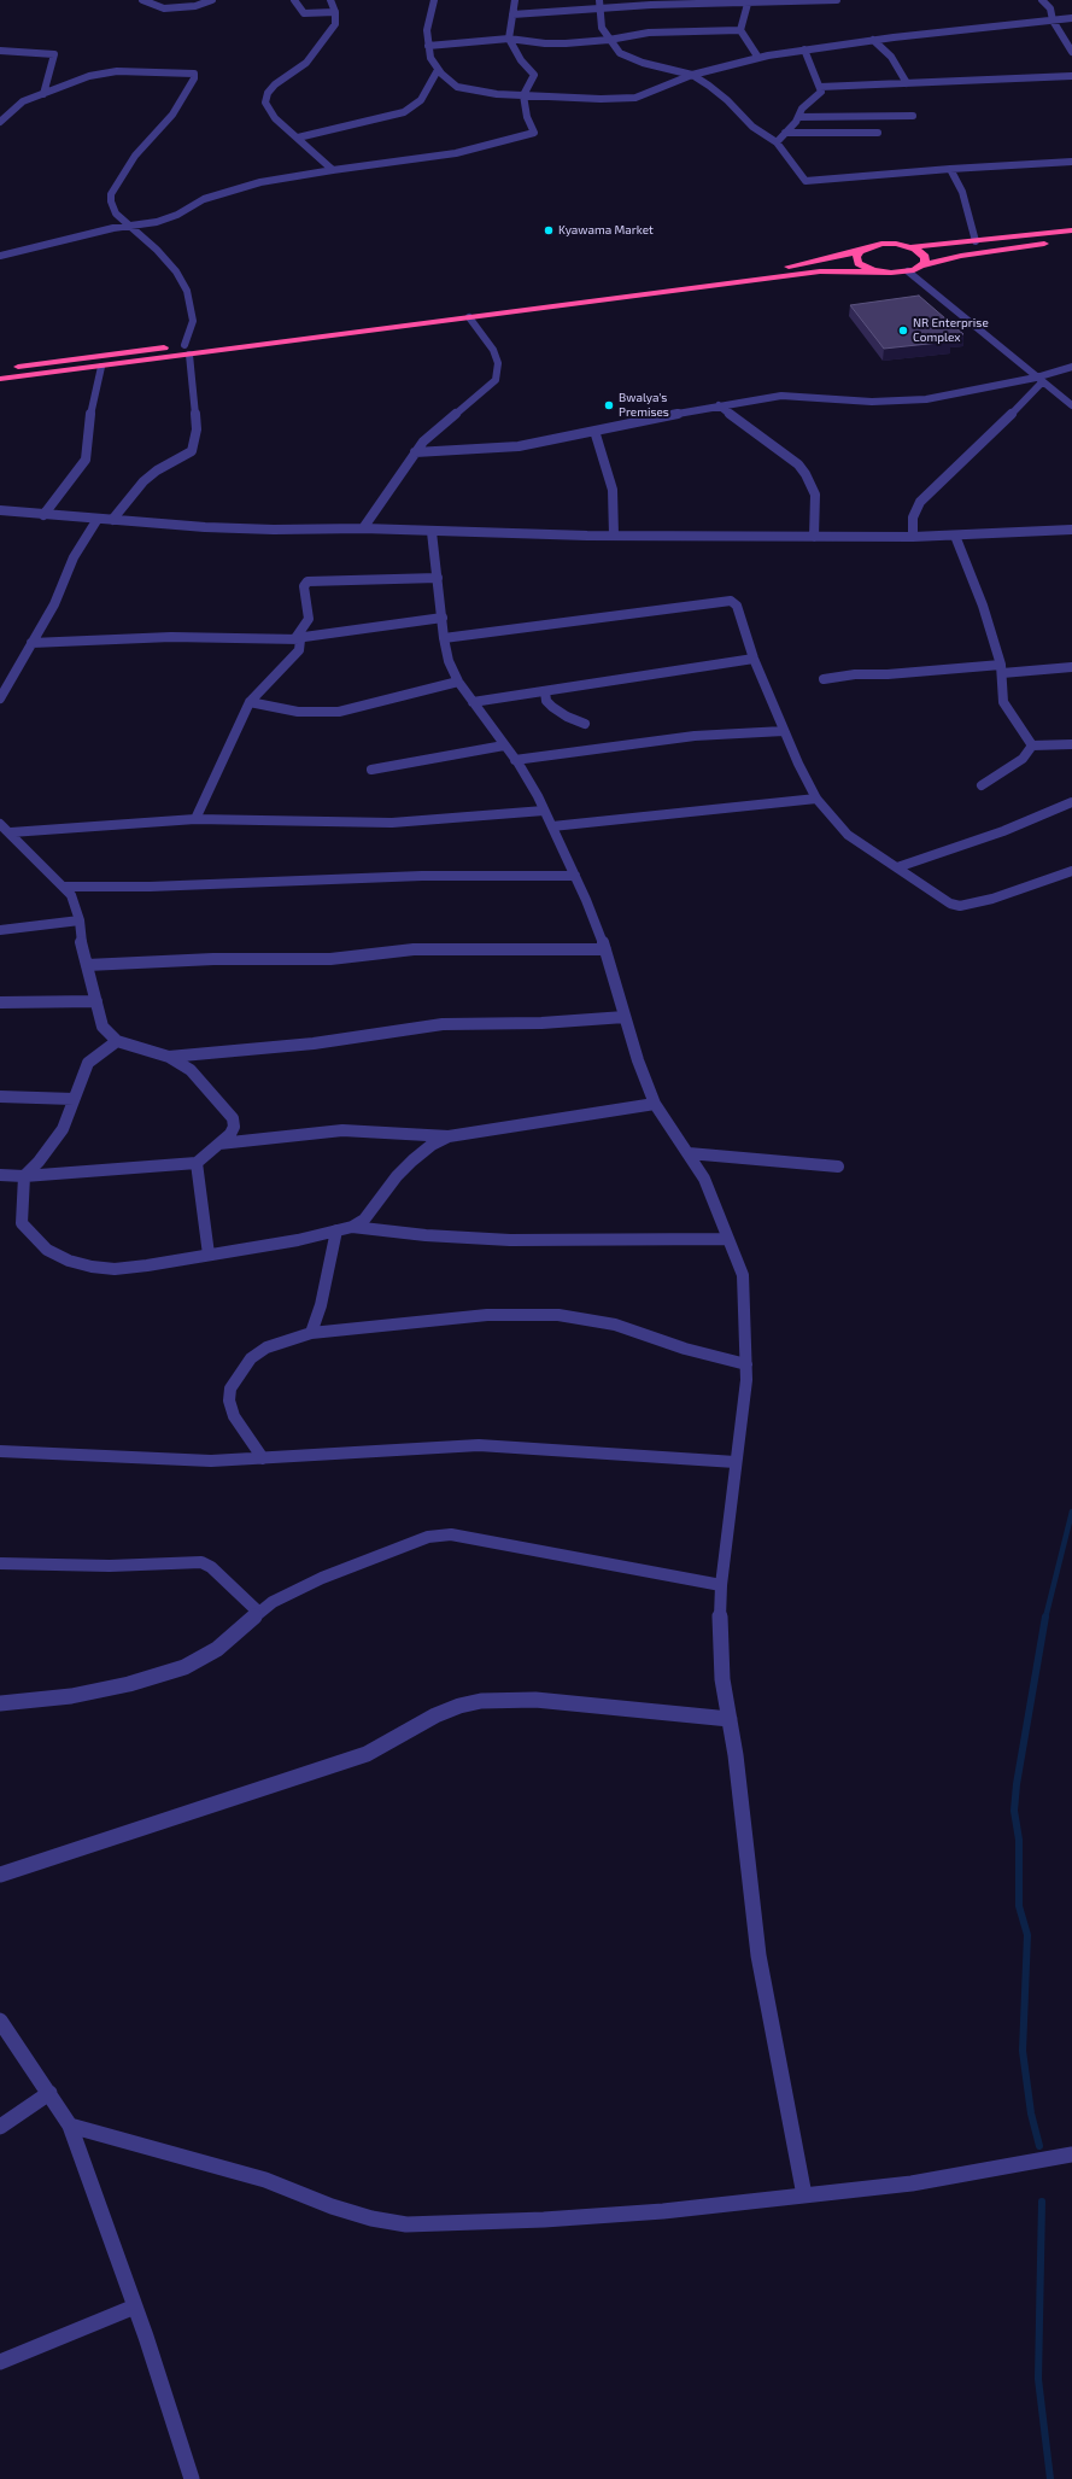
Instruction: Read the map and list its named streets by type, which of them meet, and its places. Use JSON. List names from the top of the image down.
{
  "places": ["Kyawama Market", "NR Enterprise Complex", "Bwalya's Premises"]
}
